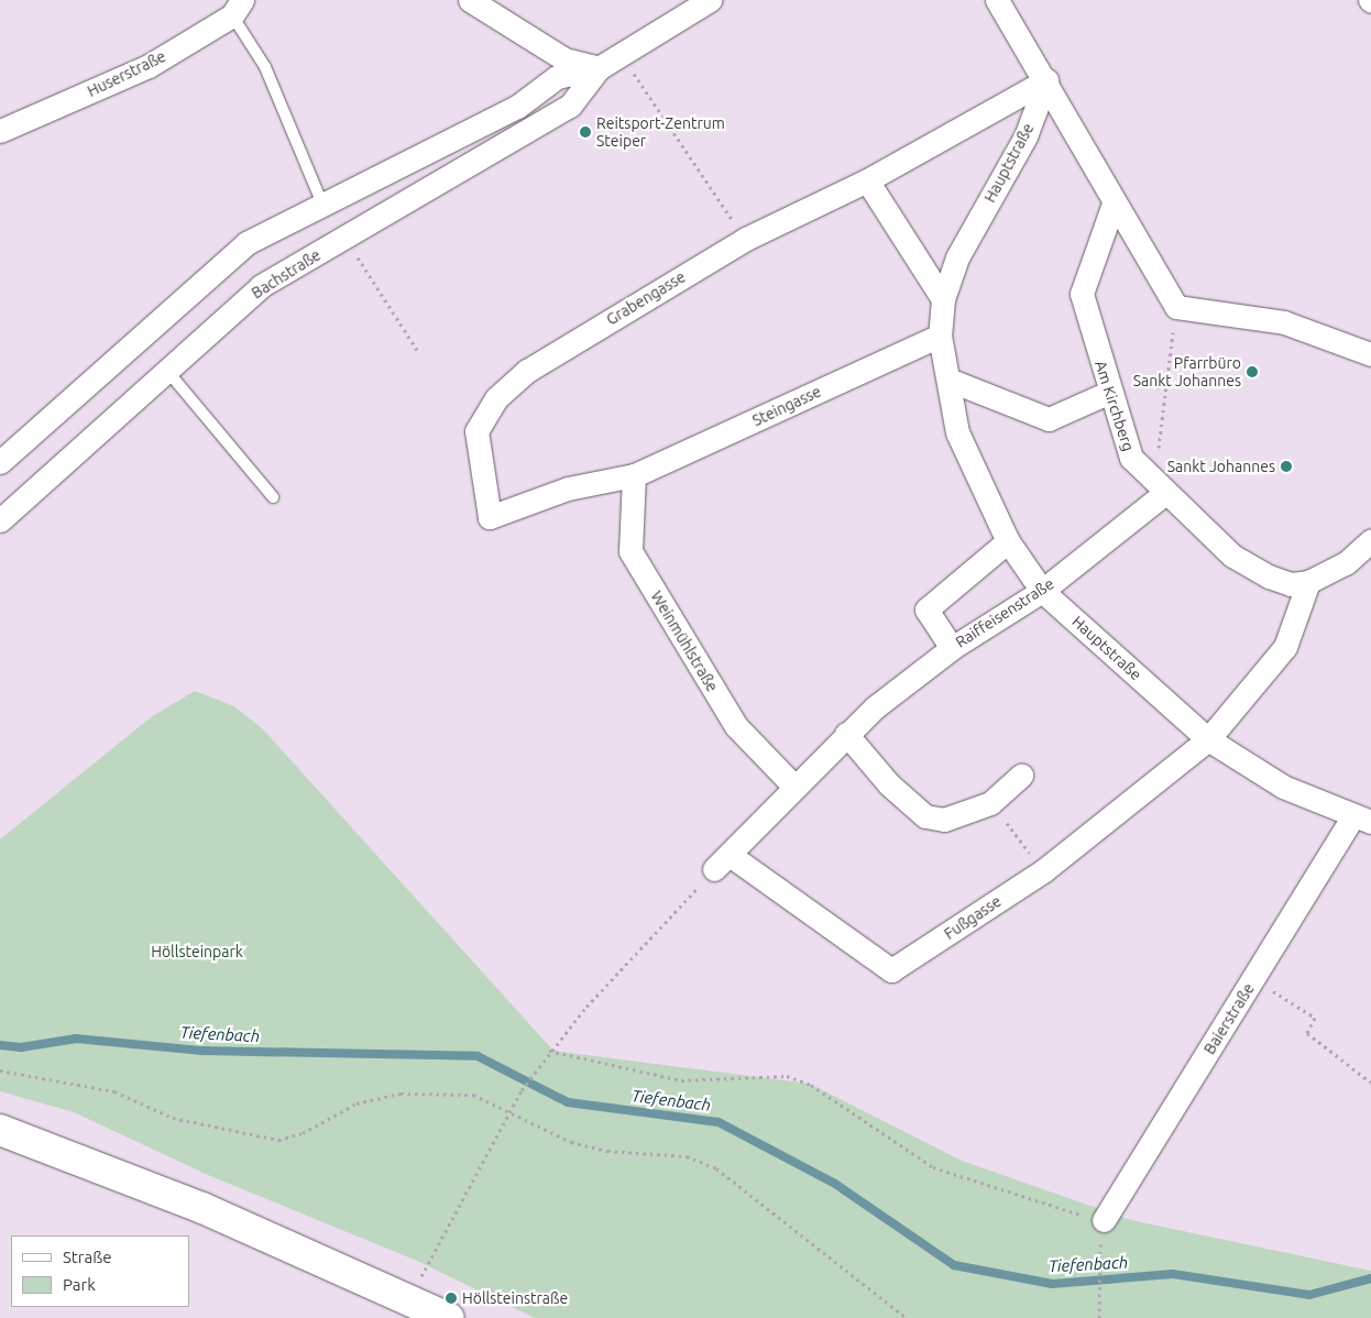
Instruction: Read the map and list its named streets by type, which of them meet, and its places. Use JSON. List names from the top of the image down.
{
  "streets": {
    "street": [
      "Huserstraße",
      "Hauptstraße",
      "Bachstraße",
      "Grabengasse",
      "Steingasse",
      "Am Kirchberg",
      "Raiffeisenstraße",
      "Weinmühlstraße",
      "Fußgasse",
      "Baierstraße"
    ]
  },
  "crossings": [
    ["Hauptstraße", "Grabengasse"],
    ["Hauptstraße", "Steingasse"],
    ["Hauptstraße", "Raiffeisenstraße"],
    ["Hauptstraße", "Fußgasse"],
    ["Hauptstraße", "Baierstraße"],
    ["Grabengasse", "Steingasse"],
    ["Grabengasse", "Weinmühlstraße"],
    ["Steingasse", "Weinmühlstraße"],
    ["Am Kirchberg", "Raiffeisenstraße"],
    ["Raiffeisenstraße", "Weinmühlstraße"],
    ["Raiffeisenstraße", "Fußgasse"]
  ],
  "water": ["Tiefenbach"],
  "parks": ["Höllsteinpark"],
  "places": [
    "Reitsport-Zentrum Steiper",
    "Pfarrbüro Sankt Johannes",
    "Sankt Johannes",
    "Höllsteinstraße"
  ],
  "legend": ["Straße", "Park"]
}
